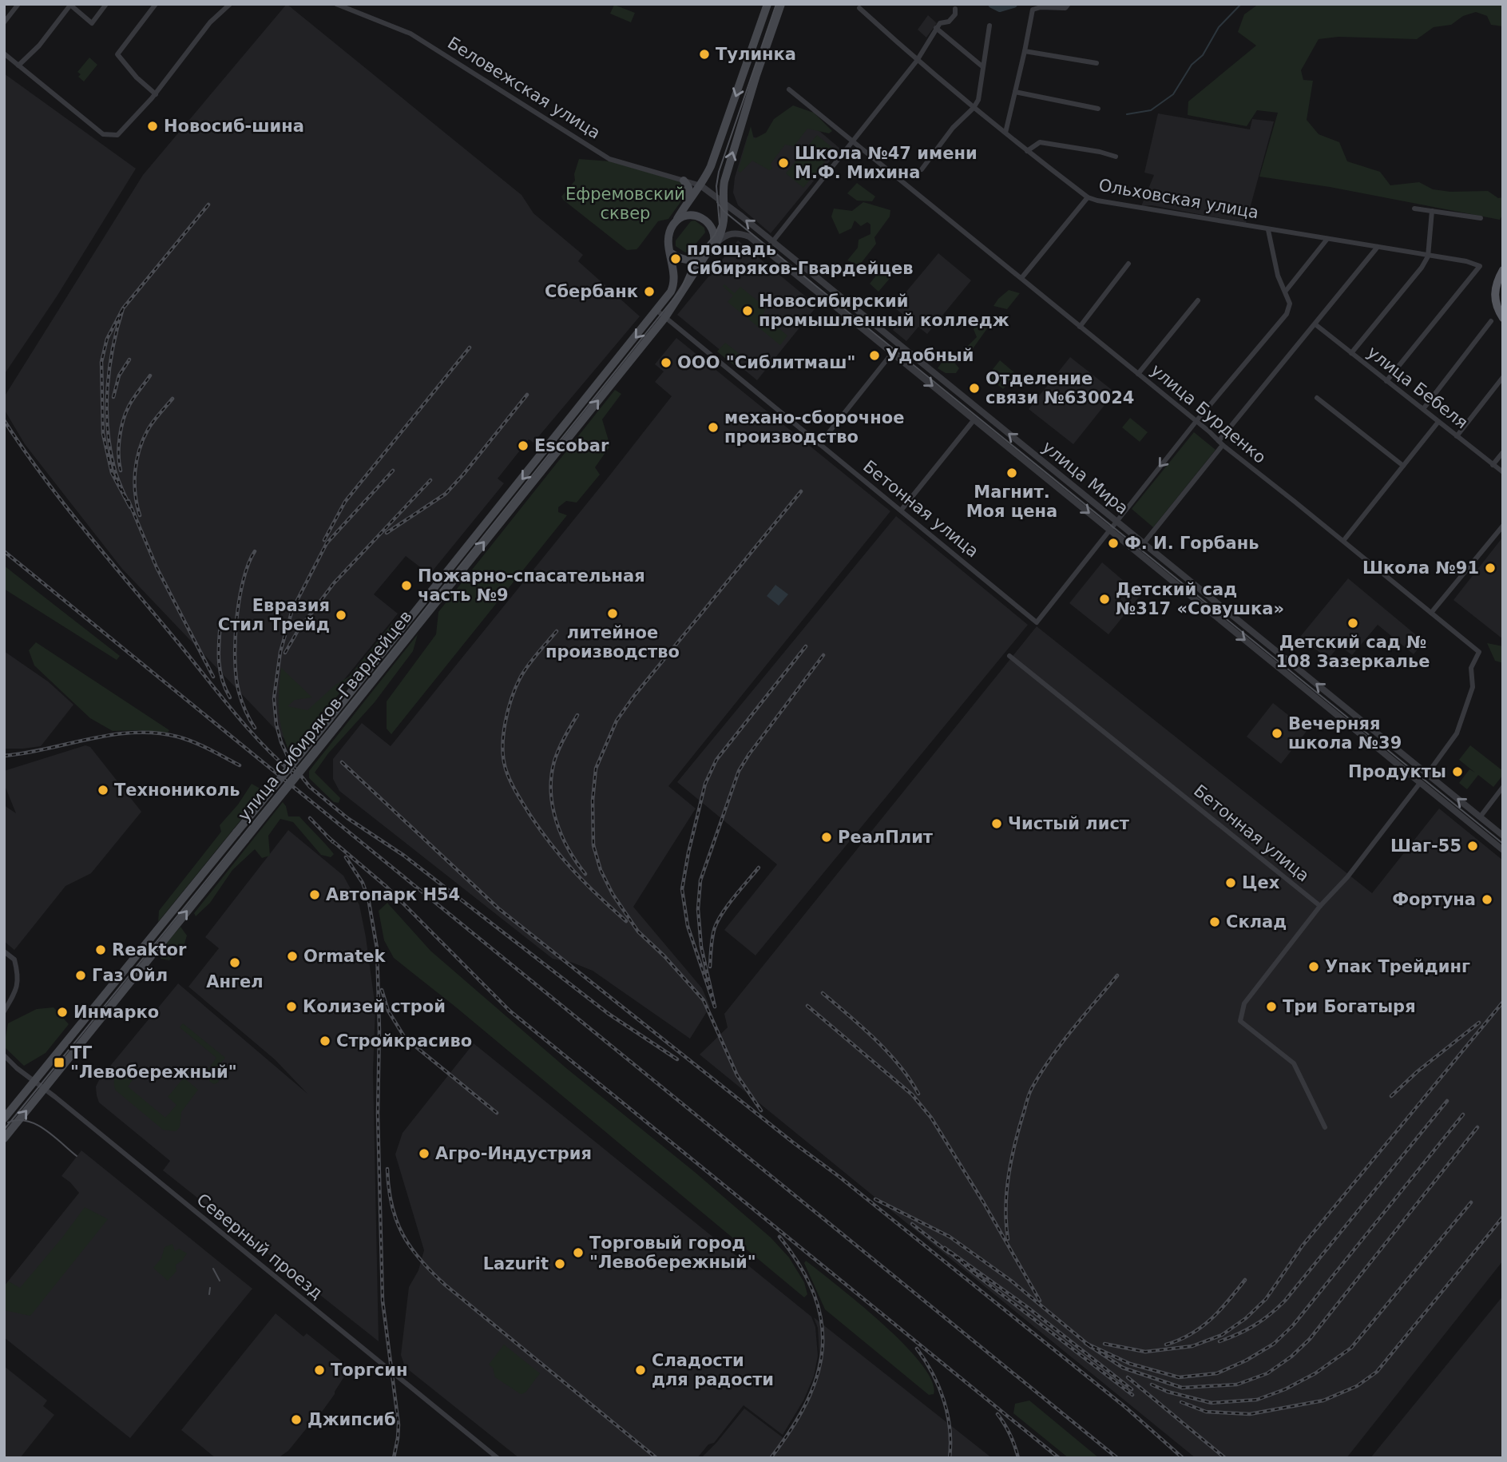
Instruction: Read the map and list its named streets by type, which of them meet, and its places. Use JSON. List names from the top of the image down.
{
  "streets": {
    "main road": ["улица Сибиряков-Гвардейцев"],
    "street": [
      "Беловежская улица",
      "Ольховская улица",
      "улица Бебеля",
      "улица Бурденко",
      "улица Мира",
      "Бетонная улица",
      "Северный проезд"
    ]
  },
  "crossings": [
    ["Беловежская улица", "улица Мира"],
    ["Ольховская улица", "улица Бебеля"],
    ["улица Бурденко", "улица Мира"],
    ["улица Мира", "Бетонная улица"],
    ["Бетонная улица", "улица Сибиряков-Гвардейцев"],
    ["улица Сибиряков-Гвардейцев", "Северный проезд"]
  ],
  "parks": ["Ефремовский сквер"],
  "places": {
    "other": [
      "Тулинка",
      "Новосиб-шина",
      "Школа №47 имени М.Ф. Михина",
      "площадь Сибиряков-Гвардейцев",
      "Сбербанк",
      "Новосибирский промышленный колледж",
      "Удобный",
      "ООО \"Сиблитмаш\"",
      "Отделение связи №630024",
      "механо-сборочное производство",
      "Escobar",
      "Магнит. Моя цена",
      "Ф. И. Горбань",
      "Школа №91",
      "Пожарно-спасательная часть №9",
      "Детский сад №317 «Совушка»",
      "литейное производство",
      "Евразия Стил Трейд",
      "Детский сад № 108 Зазеркалье",
      "Вечерняя школа №39",
      "Продукты",
      "Технониколь",
      "Чистый лист",
      "РеалПлит",
      "Шаг-55",
      "Цех",
      "Автопарк Н54",
      "Фортуна",
      "Склад",
      "Reaktor",
      "Ormatek",
      "Ангел",
      "Упак Трейдинг",
      "Газ Ойл",
      "Колизей строй",
      "Три Богатыря",
      "Инмарко",
      "Стройкрасиво",
      "Агро-Индустрия",
      "Торговый город \"Левобережный\"",
      "Lazurit",
      "Торгсин",
      "Сладости для радости",
      "Джипсиб"
    ],
    "transit": ["ТГ \"Левобережный\""]
  }
}
